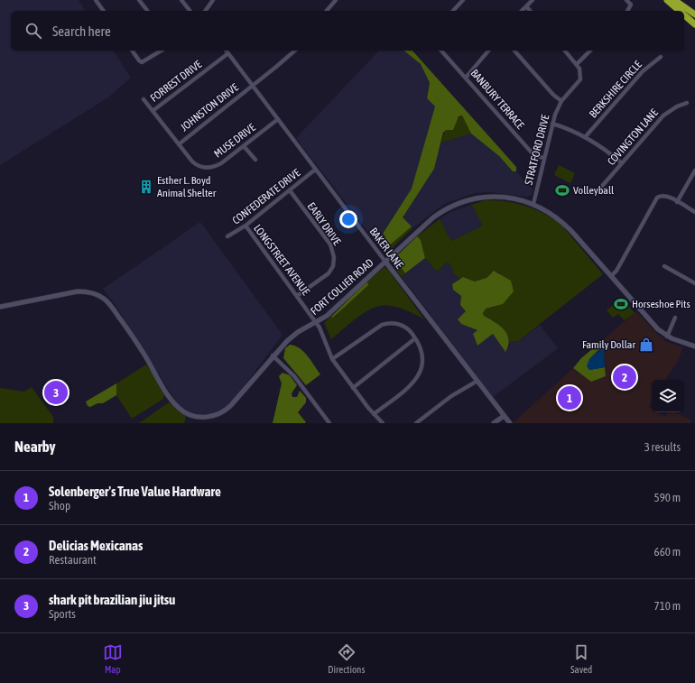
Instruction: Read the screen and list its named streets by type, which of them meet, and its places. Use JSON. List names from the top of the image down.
{
  "streets": {
    "street": [
      "FORREST DRIVE",
      "BERKSHIRE CIRCLE",
      "BANBURY TERRACE",
      "JOHNSTON DRIVE",
      "COVINGTON LANE",
      "MUSE DRIVE",
      "STRATFORD DRIVE",
      "CONFEDERATE DRIVE",
      "EARLY DRIVE",
      "BAKER LANE",
      "LONGSTREET AVENUE",
      "FORT COLLIER ROAD"
    ]
  },
  "crossings": [
    ["FORREST DRIVE", "MUSE DRIVE"],
    ["FORREST DRIVE", "BAKER LANE"],
    ["BANBURY TERRACE", "STRATFORD DRIVE"],
    ["JOHNSTON DRIVE", "MUSE DRIVE"],
    ["JOHNSTON DRIVE", "BAKER LANE"],
    ["MUSE DRIVE", "BAKER LANE"],
    ["STRATFORD DRIVE", "FORT COLLIER ROAD"],
    ["CONFEDERATE DRIVE", "EARLY DRIVE"],
    ["CONFEDERATE DRIVE", "BAKER LANE"],
    ["CONFEDERATE DRIVE", "LONGSTREET AVENUE"],
    ["EARLY DRIVE", "LONGSTREET AVENUE"],
    ["BAKER LANE", "FORT COLLIER ROAD"],
    ["LONGSTREET AVENUE", "FORT COLLIER ROAD"]
  ],
  "places": {
    "building": ["Esther L. Boyd Animal Shelter"],
    "sports": ["Volleyball", "Horseshoe Pits"],
    "shop": ["Family Dollar"]
  },
  "page": {
    "search": "Search here",
    "pins": ["2", "3", "1"],
    "heading": ["Nearby", "3 results"],
    "list": [
      {
        "mark": "1",
        "name": "Solenberger's True Value Hardware",
        "note": "Shop",
        "value": "590 m"
      },
      {
        "mark": "2",
        "name": "Delicias Mexicanas",
        "note": "Restaurant",
        "value": "660 m"
      },
      {
        "mark": "3",
        "name": "shark pit brazilian jiu jitsu",
        "note": "Sports",
        "value": "710 m"
      }
    ],
    "nav": ["Map", "Directions", "Saved"]
  }
}
